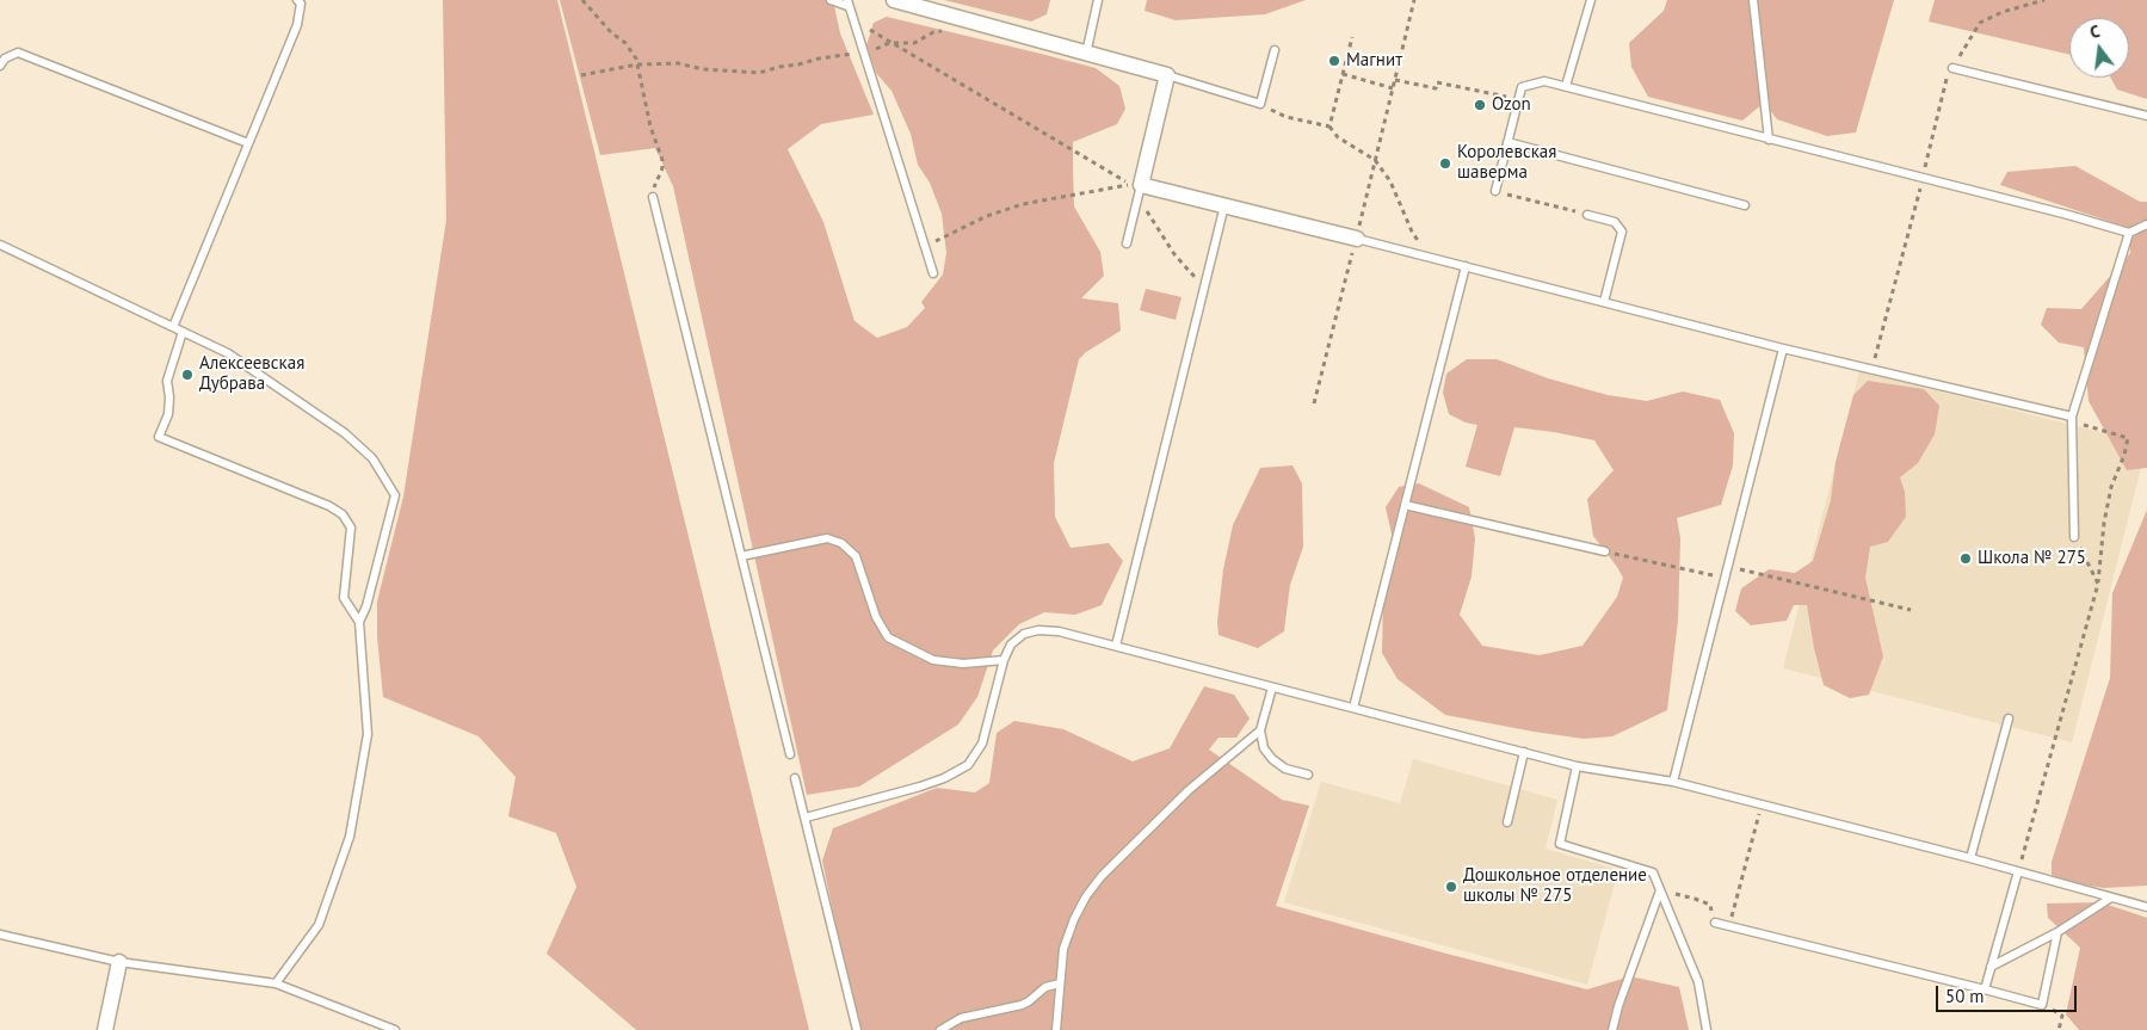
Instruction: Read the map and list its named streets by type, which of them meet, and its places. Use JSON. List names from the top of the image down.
{
  "places": [
    "Магнит",
    "Ozon",
    "Королевская шаверма",
    "Алексеевская Дубрава",
    "Школа № 275",
    "Дошкольное отделение школы № 275"
  ],
  "scale_bar": "50 m",
  "north": "top"
}
